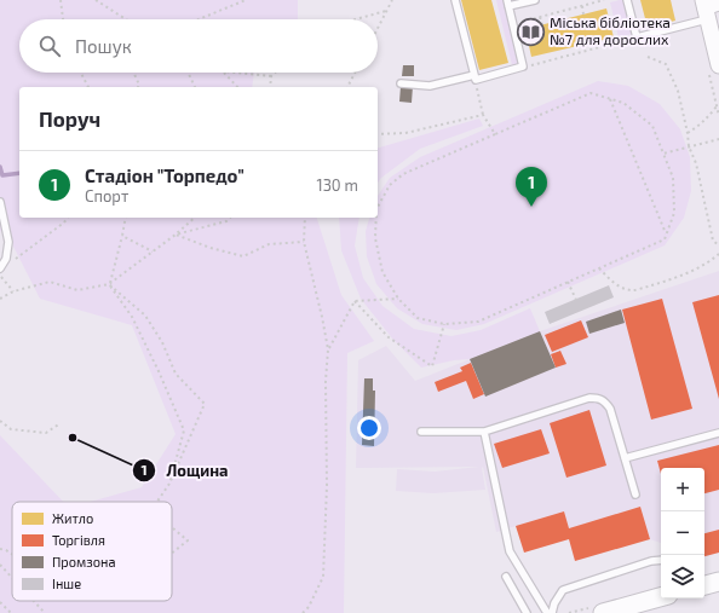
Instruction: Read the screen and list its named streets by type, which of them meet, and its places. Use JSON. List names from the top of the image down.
{
  "places": {
    "library": ["Міська бібліотека №7 для дорослих"],
    "other": ["Лощина"]
  },
  "legend": [
    "Житло",
    "Торгівля",
    "Промзона",
    "Інше"
  ],
  "page": {
    "search": "Пошук",
    "heading": "Поруч",
    "list": [
      {
        "mark": "1",
        "name": "Стадіон \"Торпедо\"",
        "note": "Спорт",
        "value": "130 m"
      }
    ],
    "pins": "1",
    "map_buttons": ["+", "−"]
  }
}
